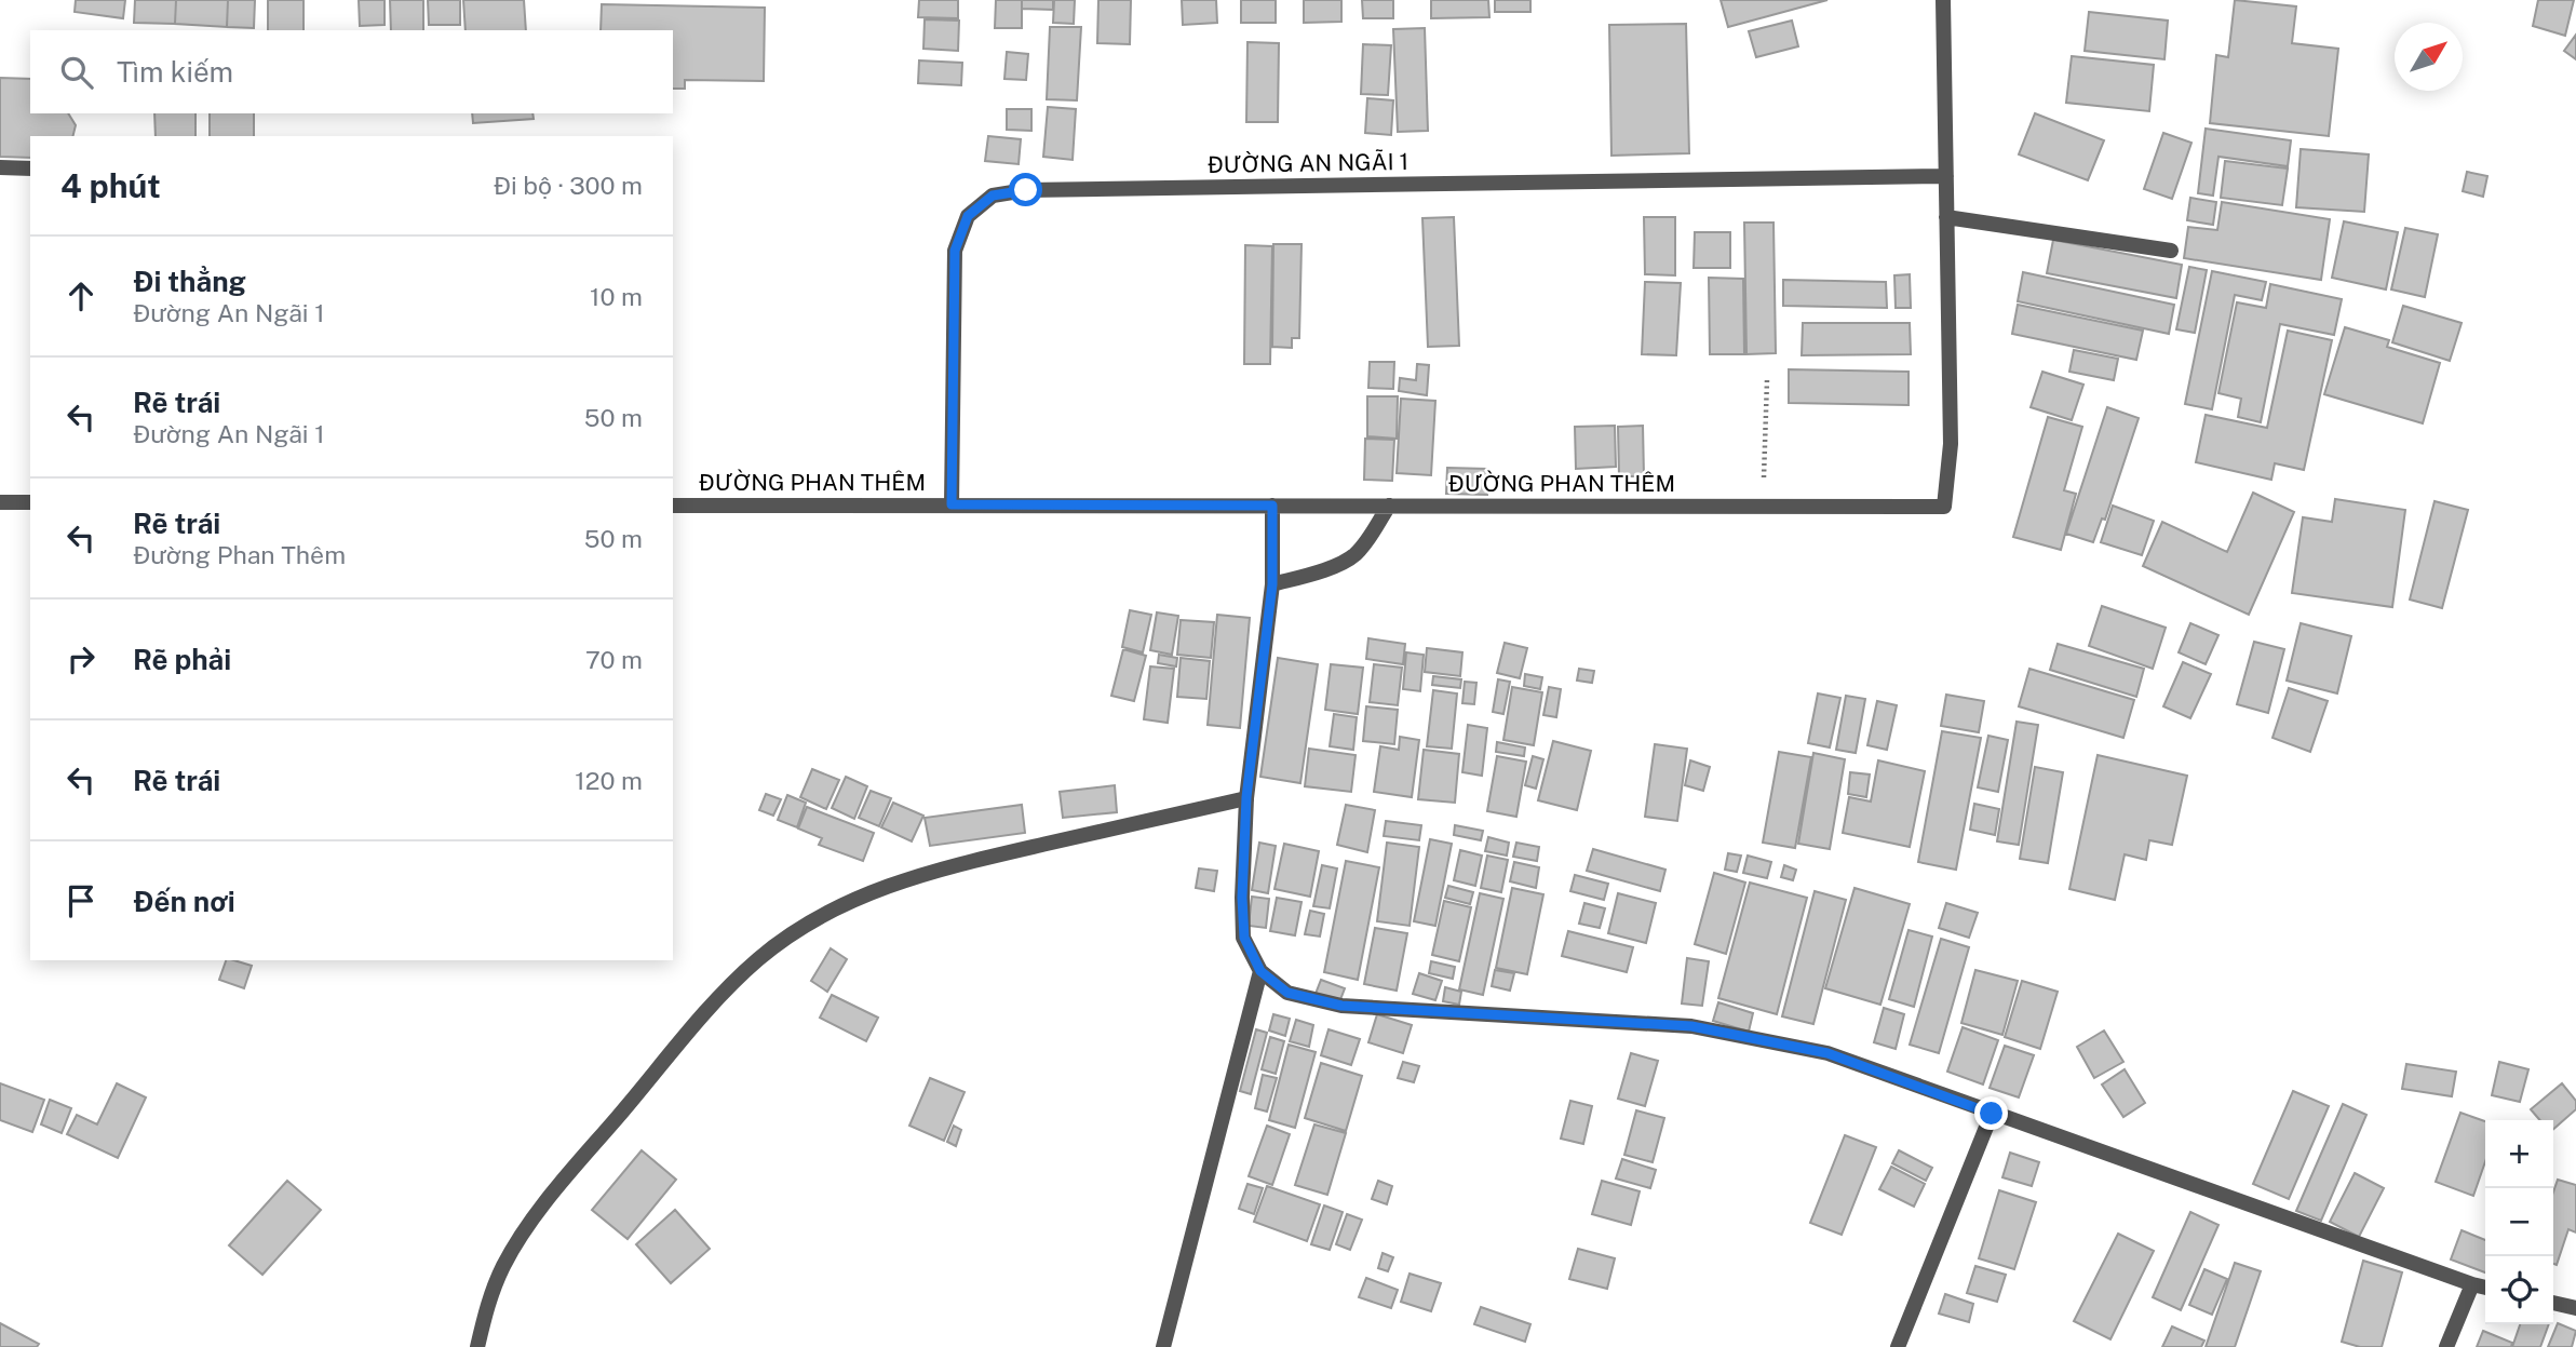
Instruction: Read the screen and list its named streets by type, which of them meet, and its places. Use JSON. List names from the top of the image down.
{
  "streets": {
    "street": ["ĐƯỜNG AN NGÃI 1", "ĐƯỜNG PHAN THÊM"]
  },
  "crossings": [
    ["ĐƯỜNG AN NGÃI 1", "ĐƯỜNG PHAN THÊM"]
  ],
  "north": "top right",
  "page": {
    "search": "Tìm kiếm",
    "heading": ["4 phút", "Đi bộ · 300 m"],
    "list": [
      ["Đi thẳng", "Đường An Ngãi 1", "10 m"],
      ["Rẽ trái", "Đường An Ngãi 1", "50 m"],
      ["Rẽ trái", "Đường Phan Thêm", "50 m"],
      ["Rẽ phải", "70 m"],
      ["Rẽ trái", "120 m"],
      "Đến nơi"
    ],
    "map_buttons": ["+", "−"]
  }
}
